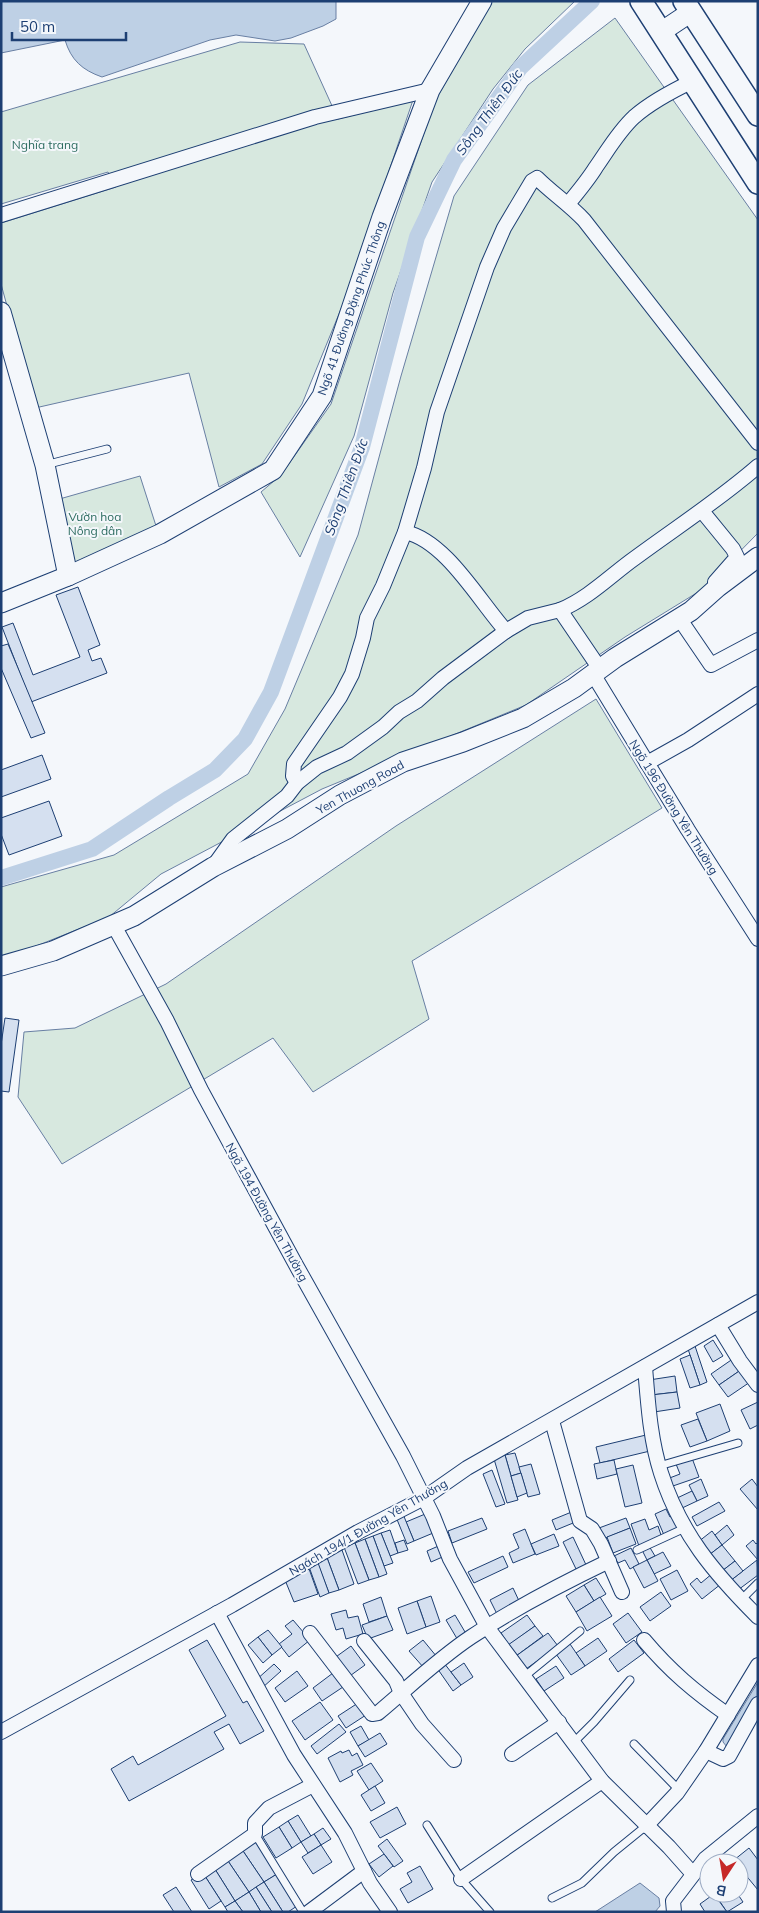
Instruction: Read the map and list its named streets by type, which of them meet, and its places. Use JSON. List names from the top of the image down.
{
  "streets": {
    "street": [
      "Ngõ 41 Đường Đặng Phúc Thông",
      "Yen Thuong Road",
      "Ngõ 196 Đường Yên Thường",
      "Ngõ 194 Đường Yên Thường",
      "Ngách 194/1 Đường Yên Thường"
    ]
  },
  "crossings": [
    ["Yen Thuong Road", "Ngõ 196 Đường Yên Thường"],
    ["Yen Thuong Road", "Ngõ 194 Đường Yên Thường"],
    ["Ngõ 194 Đường Yên Thường", "Ngách 194/1 Đường Yên Thường"]
  ],
  "water": ["Sông Thiên Đức"],
  "parks": ["Nghĩa trang", "Vườn hoa Nông dân"],
  "scale_bar": "50 m",
  "north": "bottom"
}
